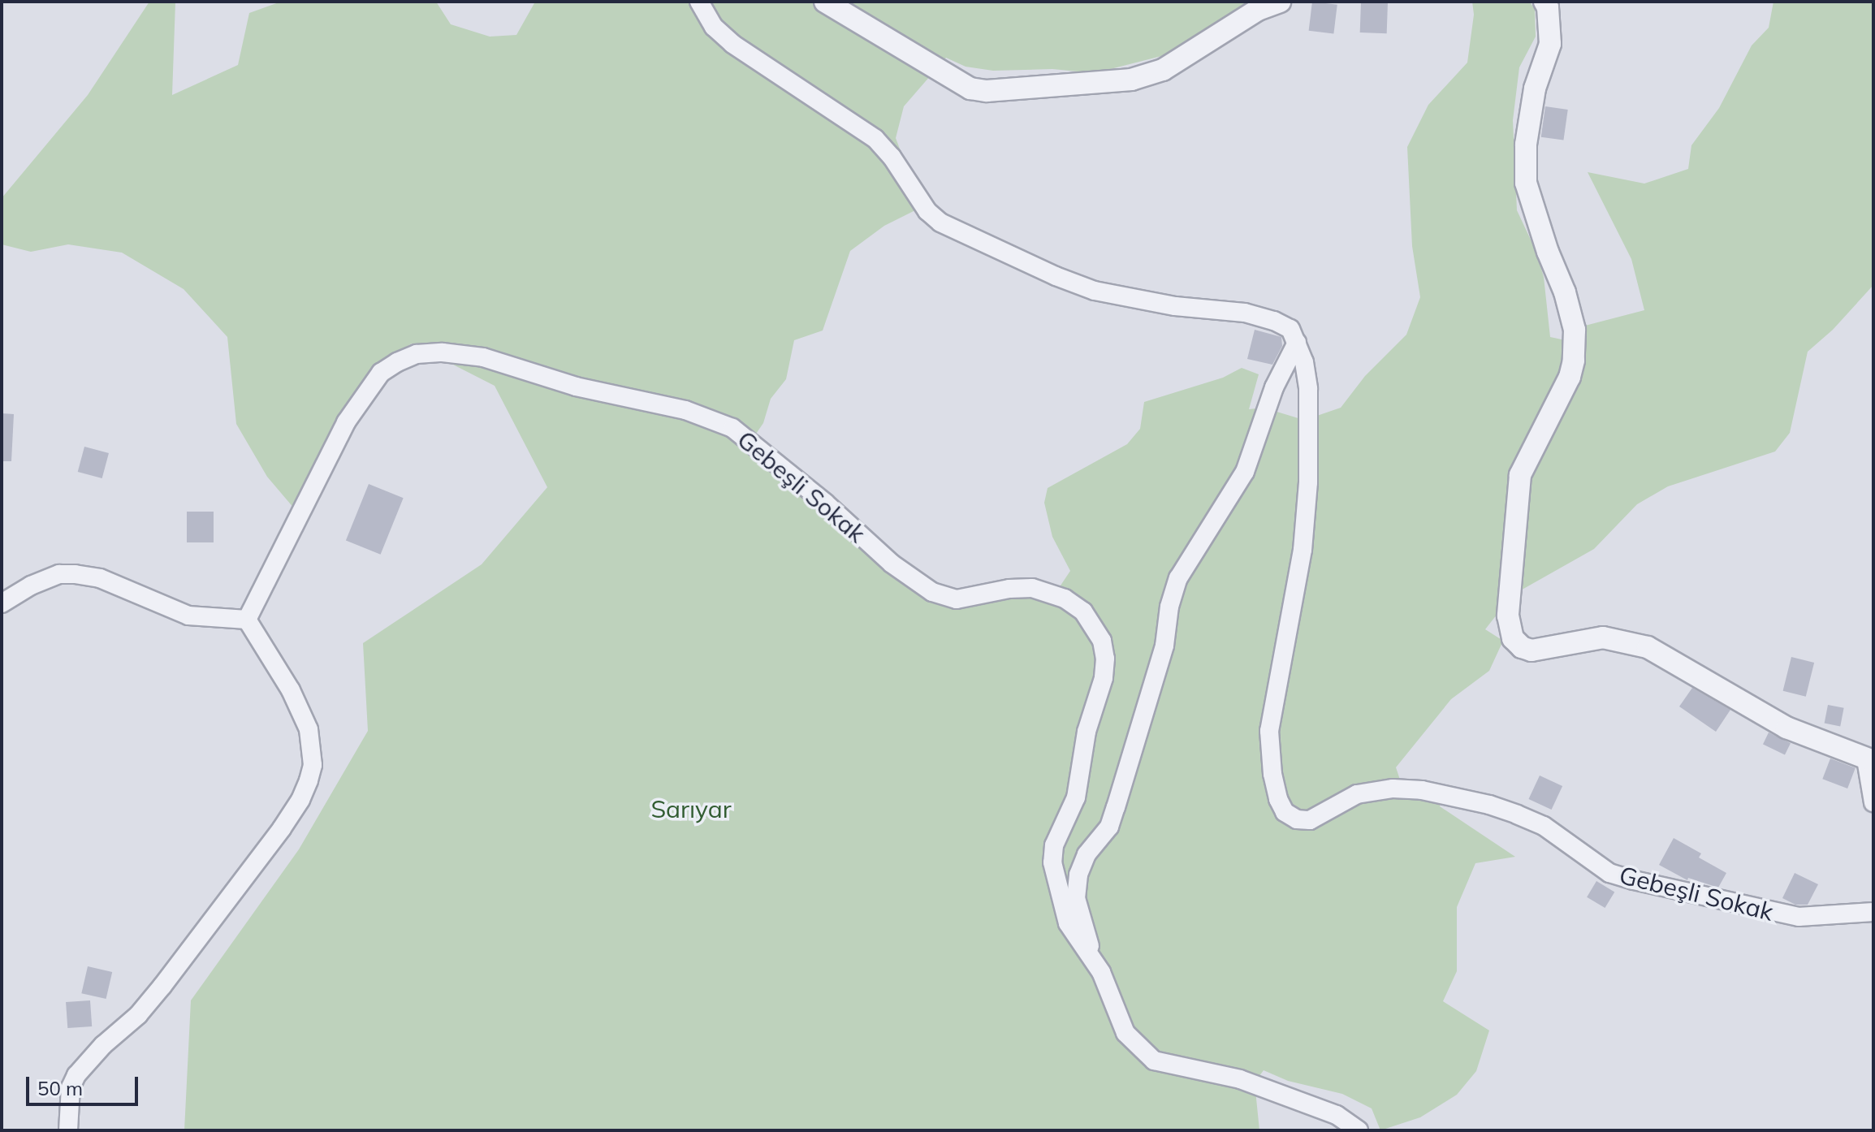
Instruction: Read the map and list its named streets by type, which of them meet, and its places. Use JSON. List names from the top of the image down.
{
  "streets": {
    "street": ["Gebeşli Sokak"]
  },
  "parks": ["Sarıyar"],
  "scale_bar": "50 m"
}
